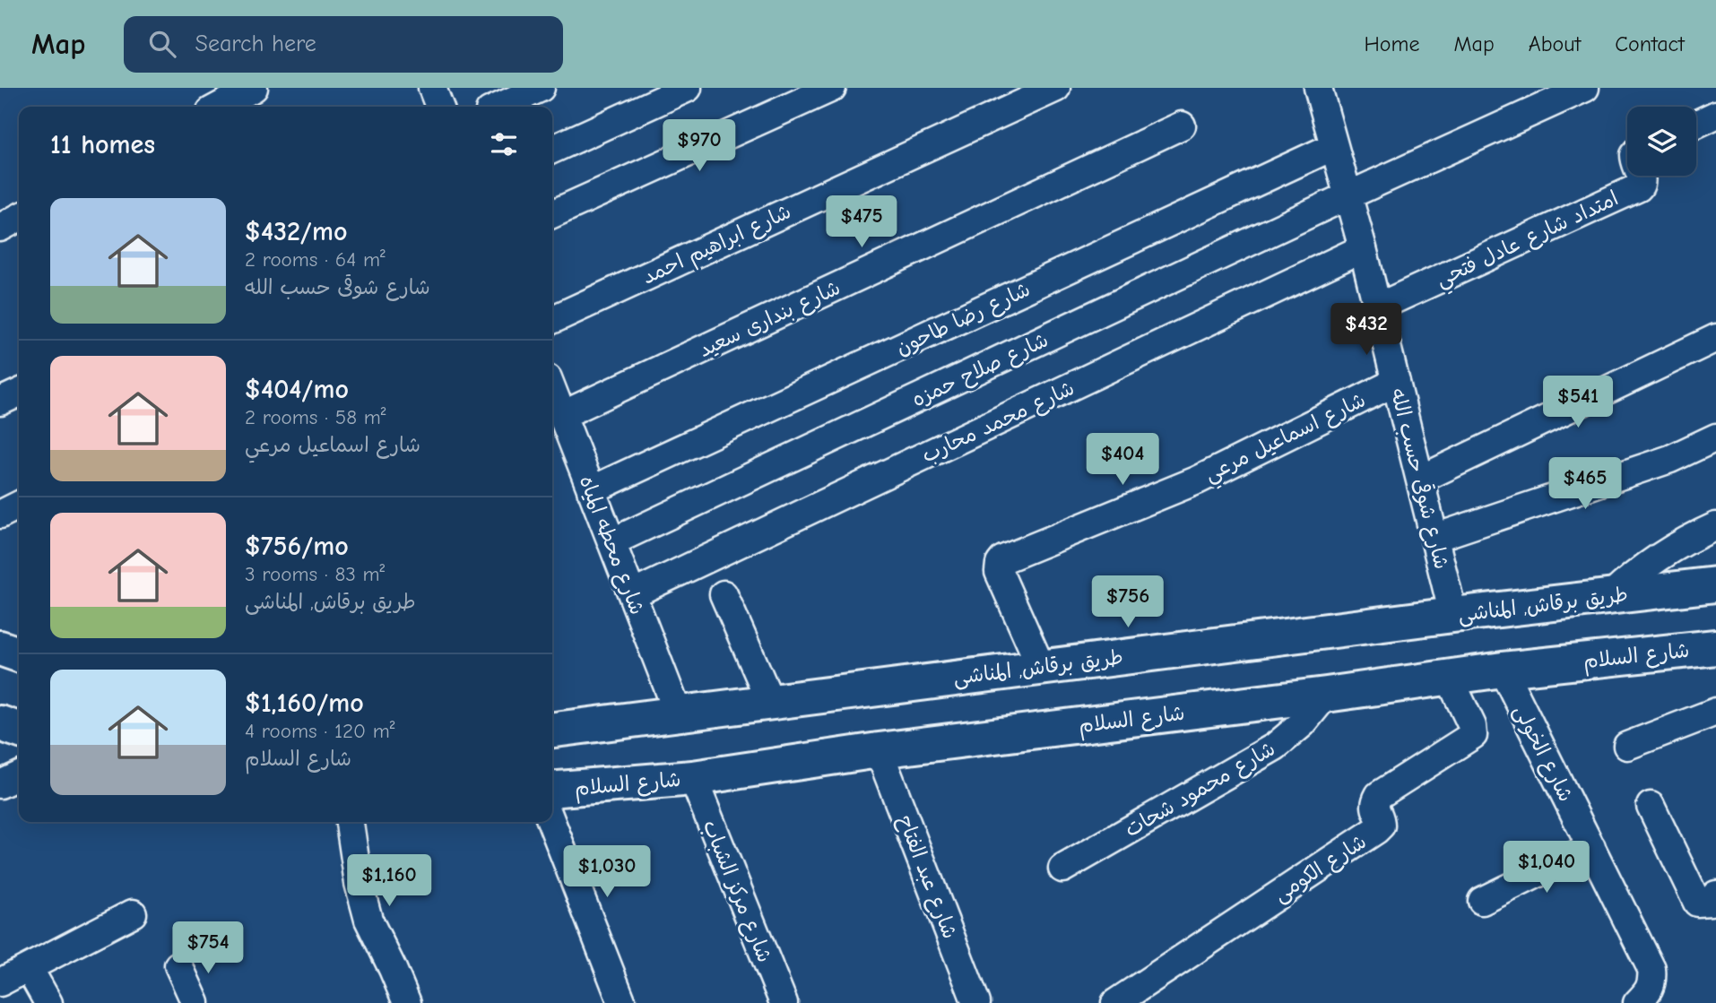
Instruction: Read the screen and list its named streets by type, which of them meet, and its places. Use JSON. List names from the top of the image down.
{
  "streets": {
    "street": [
      "امتداد شارع عادل فتحي",
      "شارع ابراهيم احمد",
      "شارع بندارى سعيد",
      "شارع رضا طاحون",
      "شارع صلاح حمزه",
      "شارع محمد محارب",
      "شارع اسماعيل مرعي",
      "شارع شوقى حسب الله",
      "شارع محطه المياه",
      "طريق برقاش, المناشى",
      "شارع السلام",
      "شارع الخولى",
      "شارع محمود شحات",
      "شارع الكومى",
      "شارع عبد الفتاح",
      "شارع مركز الشباب"
    ]
  },
  "crossings": [
    ["امتداد شارع عادل فتحي", "شارع شوقى حسب الله"],
    ["شارع بندارى سعيد", "شارع محطه المياه"],
    ["شارع رضا طاحون", "شارع شوقى حسب الله"],
    ["شارع رضا طاحون", "شارع محطه المياه"],
    ["شارع صلاح حمزه", "شارع شوقى حسب الله"],
    ["شارع صلاح حمزه", "شارع محطه المياه"],
    ["شارع محمد محارب", "شارع شوقى حسب الله"],
    ["شارع محمد محارب", "شارع محطه المياه"],
    ["شارع اسماعيل مرعي", "شارع شوقى حسب الله"],
    ["شارع اسماعيل مرعي", "طريق برقاش, المناشى"],
    ["شارع شوقى حسب الله", "طريق برقاش, المناشى"],
    ["شارع محطه المياه", "طريق برقاش, المناشى"],
    ["شارع السلام", "شارع الخولى"],
    ["شارع السلام", "شارع محمود شحات"],
    ["شارع السلام", "شارع الكومى"],
    ["شارع السلام", "شارع عبد الفتاح"],
    ["شارع السلام", "شارع مركز الشباب"]
  ],
  "page": {
    "header": "Map",
    "search": "Search here",
    "nav": [
      "Home",
      "Map",
      "About",
      "Contact"
    ],
    "heading": "11 homes",
    "price": [
      "$970",
      "$475",
      "$432",
      "$541",
      "$404",
      "$465",
      "$756",
      "$1,040",
      "$1,030",
      "$1,160",
      "$754"
    ],
    "list": [
      {
        "name": "$432/mo",
        "note": "2 rooms · 64 m² · شارع شوقى حسب الله"
      },
      {
        "name": "$404/mo",
        "note": "2 rooms · 58 m² · شارع اسماعيل مرعي"
      },
      {
        "name": "$756/mo",
        "note": "3 rooms · 83 m² · طريق برقاش, المناشى"
      },
      {
        "name": "$1,160/mo",
        "note": "4 rooms · 120 m² · شارع السلام"
      }
    ]
  }
}
